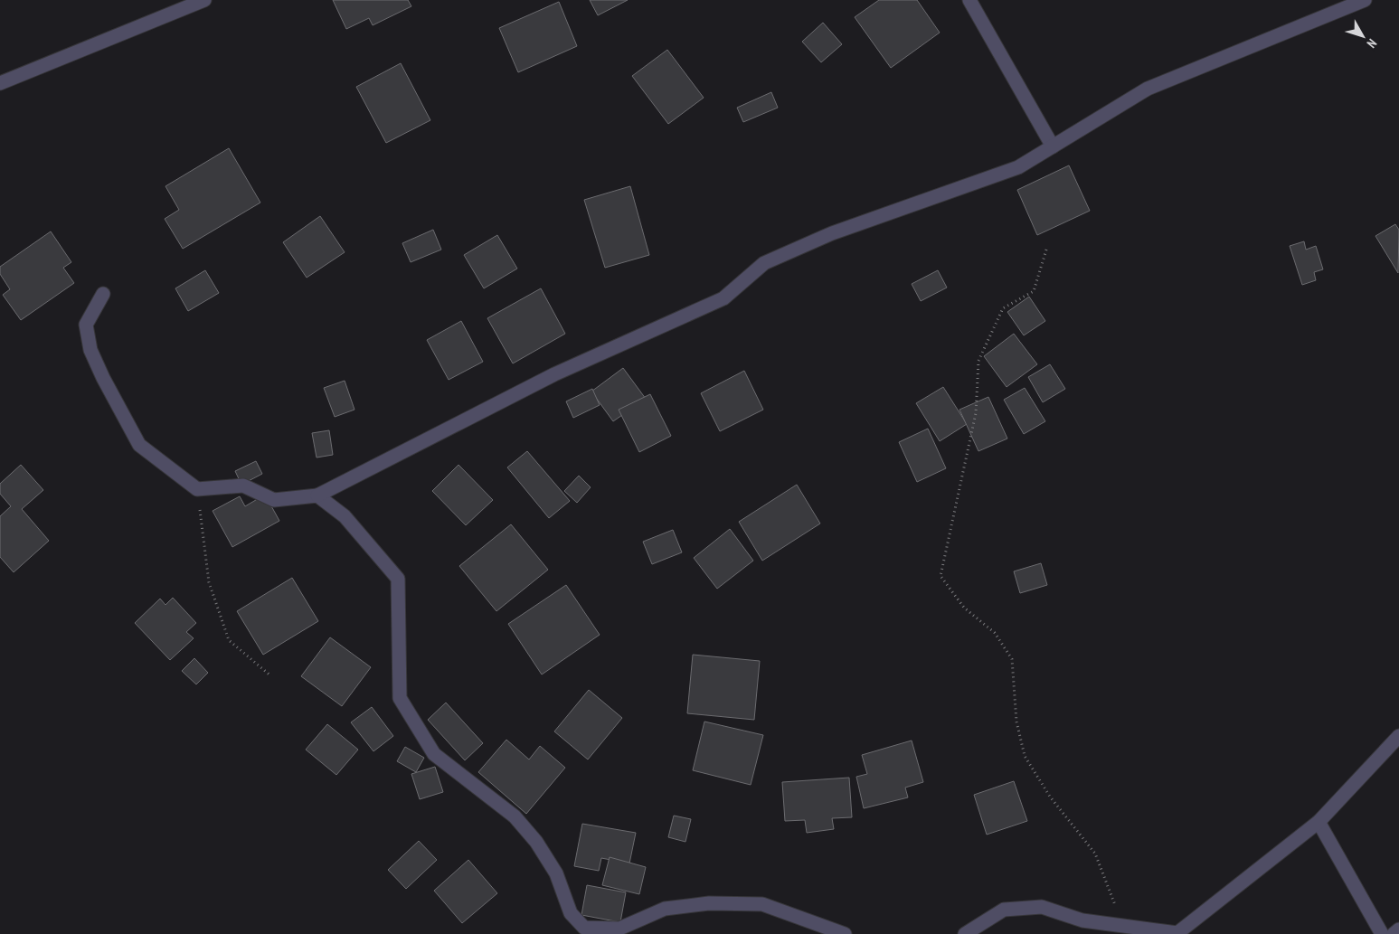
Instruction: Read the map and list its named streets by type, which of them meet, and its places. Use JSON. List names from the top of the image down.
{
  "north": "bottom right"
}
